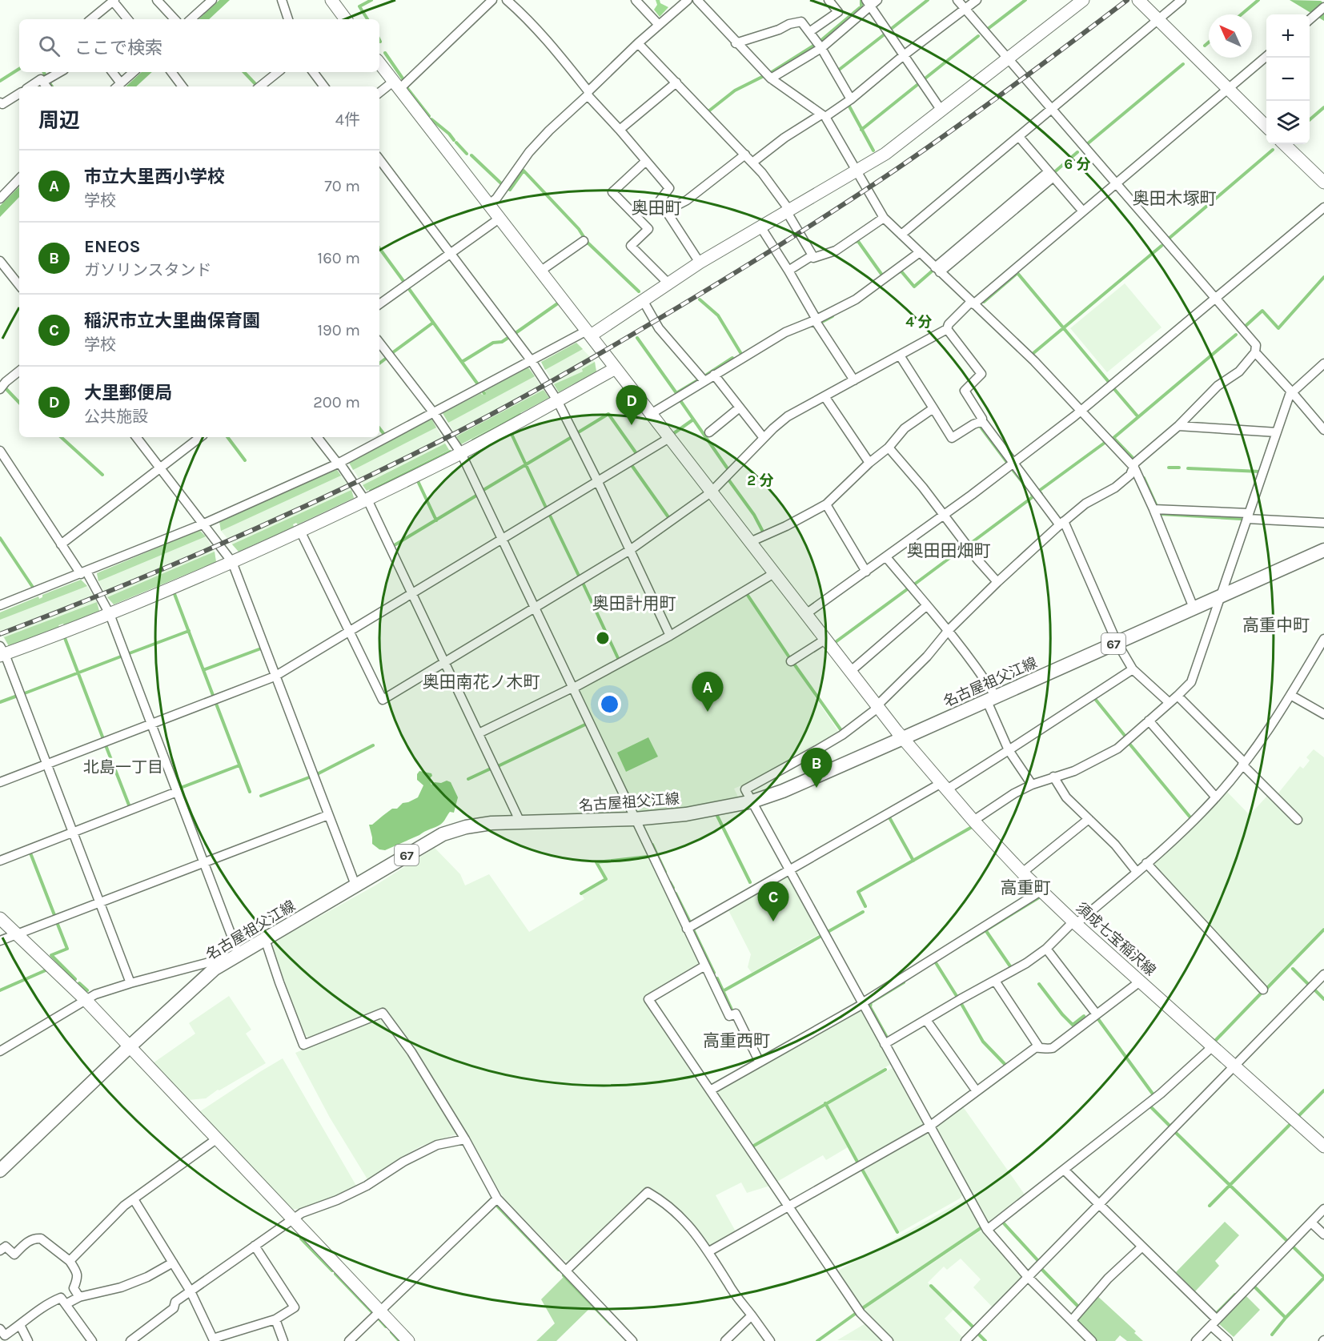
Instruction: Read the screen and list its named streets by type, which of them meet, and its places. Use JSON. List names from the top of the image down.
{
  "streets": {
    "main road": ["67", "名古屋祖父江線"],
    "street": ["須成七宝稲沢線"]
  },
  "crossings": [
    ["名古屋祖父江線", "須成七宝稲沢線"]
  ],
  "districts": [
    "奥田木塚町",
    "奥田町",
    "奥田田畑町",
    "奥田計用町",
    "高重中町",
    "奥田南花ノ木町",
    "北島一丁目",
    "高重町",
    "高重西町"
  ],
  "north": "top left",
  "page": {
    "map_buttons": ["+", "−"],
    "search": "ここで検索",
    "heading": ["周辺", "4件"],
    "list": [
      {
        "mark": "A",
        "name": "市立大里西小学校",
        "note": "学校",
        "value": "70 m"
      },
      {
        "mark": "B",
        "name": "ENEOS",
        "note": "ガソリンスタンド",
        "value": "160 m"
      },
      {
        "mark": "C",
        "name": "稲沢市立大里曲保育園",
        "note": "学校",
        "value": "190 m"
      },
      {
        "mark": "D",
        "name": "大里郵便局",
        "note": "公共施設",
        "value": "200 m"
      }
    ],
    "pins": [
      "D",
      "A",
      "B",
      "C"
    ]
  },
  "rings": ["6 分", "4 分", "2 分"]
}
